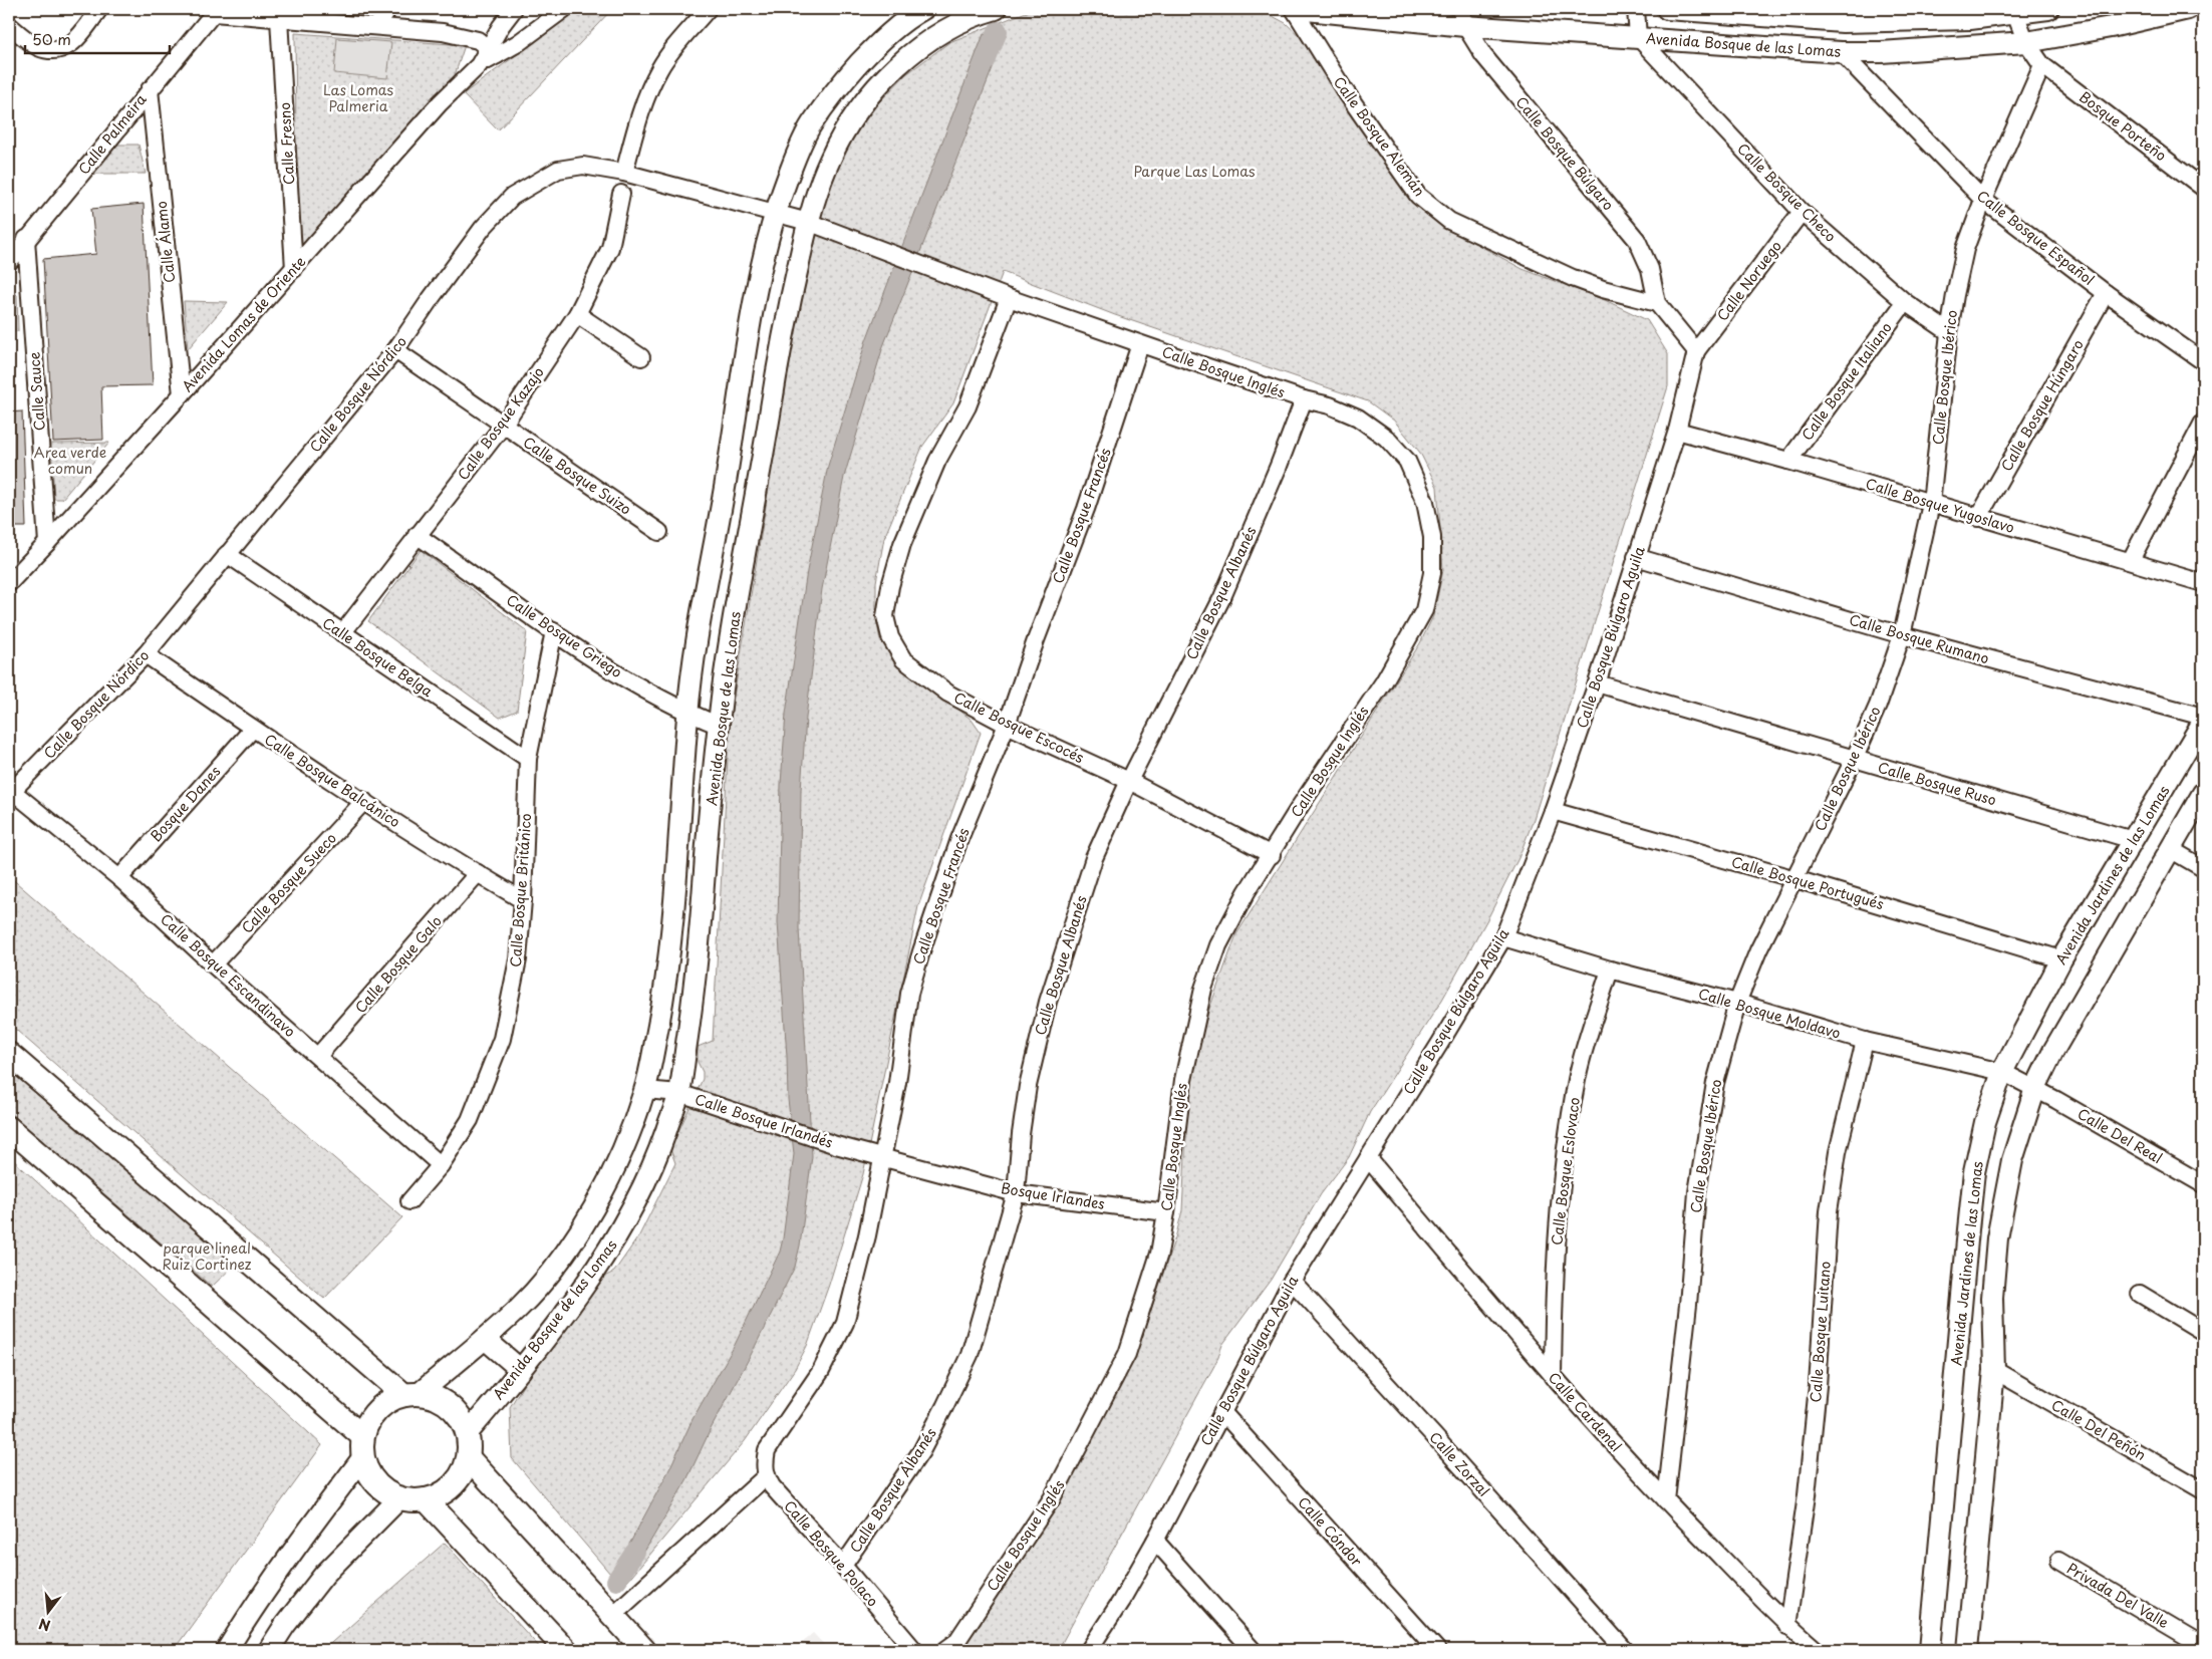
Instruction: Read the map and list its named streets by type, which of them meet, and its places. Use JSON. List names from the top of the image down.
{
  "streets": {
    "street": [
      "Avenida Bosque de las Lomas",
      "Bosque Porteño",
      "Calle Palmeira",
      "Calle Bosque Alemán",
      "Calle Fresno",
      "Calle Bosque Búlgaro",
      "Calle Bosque Checo",
      "Calle Bosque Español",
      "Calle Álamo",
      "Calle Noruego",
      "Avenida Lomas de Oriente",
      "Calle Bosque Inglés",
      "Calle Bosque Ibérico",
      "Calle Bosque Italiano",
      "Calle Sauce",
      "Calle Bosque Nórdico",
      "Calle Bosque Húngaro",
      "Calle Bosque Kazajo",
      "Calle Bosque Suizo",
      "Calle Bosque Yugoslavo",
      "Calle Bosque Francés",
      "Calle Bosque Albanés",
      "Calle Bosque Griego",
      "Calle Bosque Búlgaro Aguila",
      "Calle Bosque Rumano",
      "Calle Bosque Belga",
      "Calle Bosque Escocés",
      "Calle Bosque Balcánico",
      "Calle Bosque Ruso",
      "Bosque Danes",
      "Avenida Jardines de las Lomas",
      "Calle Bosque Sueco",
      "Calle Bosque Portugués",
      "Calle Bosque Británico",
      "Calle Bosque Galo",
      "Calle Bosque Escandinavo",
      "Calle Bosque Moldavo",
      "Calle Bosque Irlandés",
      "Calle Del Real",
      "Calle Bosque Eslovaco",
      "Bosque Irlandes",
      "Calle Bosque Luitano",
      "Calle Cardenal",
      "Calle Del Peñón",
      "Calle Zorzal",
      "Calle Cóndor",
      "Calle Bosque Polaco",
      "Privada Del Valle"
    ]
  },
  "crossings": [
    ["Avenida Bosque de las Lomas", "Calle Bosque Alemán"],
    ["Avenida Bosque de las Lomas", "Calle Bosque Búlgaro"],
    ["Avenida Bosque de las Lomas", "Calle Bosque Checo"],
    ["Avenida Bosque de las Lomas", "Calle Bosque Español"],
    ["Avenida Bosque de las Lomas", "Calle Bosque Inglés"],
    ["Avenida Bosque de las Lomas", "Calle Bosque Nórdico"],
    ["Avenida Bosque de las Lomas", "Calle Bosque Griego"],
    ["Avenida Bosque de las Lomas", "Calle Bosque Irlandés"],
    ["Bosque Porteño", "Calle Bosque Ibérico"],
    ["Calle Palmeira", "Calle Álamo"],
    ["Calle Palmeira", "Calle Sauce"],
    ["Calle Bosque Alemán", "Calle Bosque Búlgaro"],
    ["Calle Fresno", "Avenida Lomas de Oriente"],
    ["Calle Bosque Checo", "Calle Noruego"],
    ["Calle Bosque Checo", "Calle Bosque Ibérico"],
    ["Calle Bosque Checo", "Calle Bosque Italiano"],
    ["Calle Bosque Español", "Calle Bosque Ibérico"],
    ["Calle Bosque Español", "Calle Bosque Húngaro"],
    ["Calle Álamo", "Avenida Lomas de Oriente"],
    ["Calle Noruego", "Calle Bosque Búlgaro Aguila"],
    ["Avenida Lomas de Oriente", "Calle Sauce"],
    ["Calle Bosque Inglés", "Calle Bosque Nórdico"],
    ["Calle Bosque Inglés", "Calle Bosque Francés"],
    ["Calle Bosque Inglés", "Calle Bosque Albanés"],
    ["Calle Bosque Inglés", "Calle Bosque Escocés"],
    ["Calle Bosque Inglés", "Bosque Irlandes"],
    ["Calle Bosque Ibérico", "Calle Bosque Yugoslavo"],
    ["Calle Bosque Ibérico", "Calle Bosque Rumano"],
    ["Calle Bosque Ibérico", "Calle Bosque Ruso"],
    ["Calle Bosque Ibérico", "Calle Bosque Portugués"],
    ["Calle Bosque Ibérico", "Calle Bosque Moldavo"],
    ["Calle Bosque Ibérico", "Calle Cardenal"],
    ["Calle Bosque Italiano", "Calle Bosque Yugoslavo"],
    ["Calle Bosque Nórdico", "Calle Bosque Suizo"],
    ["Calle Bosque Nórdico", "Calle Bosque Belga"],
    ["Calle Bosque Nórdico", "Calle Bosque Balcánico"],
    ["Calle Bosque Nórdico", "Calle Bosque Escandinavo"],
    ["Calle Bosque Húngaro", "Calle Bosque Yugoslavo"],
    ["Calle Bosque Kazajo", "Calle Bosque Suizo"],
    ["Calle Bosque Kazajo", "Calle Bosque Griego"],
    ["Calle Bosque Kazajo", "Calle Bosque Belga"],
    ["Calle Bosque Yugoslavo", "Calle Bosque Búlgaro Aguila"],
    ["Calle Bosque Francés", "Calle Bosque Escocés"],
    ["Calle Bosque Francés", "Calle Bosque Irlandés"],
    ["Calle Bosque Francés", "Bosque Irlandes"],
    ["Calle Bosque Francés", "Calle Bosque Polaco"],
    ["Calle Bosque Albanés", "Calle Bosque Escocés"],
    ["Calle Bosque Albanés", "Bosque Irlandes"],
    ["Calle Bosque Albanés", "Calle Bosque Polaco"],
    ["Calle Bosque Griego", "Calle Bosque Británico"],
    ["Calle Bosque Búlgaro Aguila", "Calle Bosque Rumano"],
    ["Calle Bosque Búlgaro Aguila", "Calle Bosque Ruso"],
    ["Calle Bosque Búlgaro Aguila", "Calle Bosque Portugués"],
    ["Calle Bosque Búlgaro Aguila", "Calle Bosque Moldavo"],
    ["Calle Bosque Búlgaro Aguila", "Calle Cardenal"],
    ["Calle Bosque Búlgaro Aguila", "Calle Zorzal"],
    ["Calle Bosque Búlgaro Aguila", "Calle Cóndor"],
    ["Calle Bosque Belga", "Calle Bosque Británico"],
    ["Calle Bosque Balcánico", "Bosque Danes"],
    ["Calle Bosque Balcánico", "Calle Bosque Sueco"],
    ["Calle Bosque Balcánico", "Calle Bosque Británico"],
    ["Calle Bosque Balcánico", "Calle Bosque Galo"],
    ["Calle Bosque Ruso", "Avenida Jardines de las Lomas"],
    ["Bosque Danes", "Calle Bosque Escandinavo"],
    ["Avenida Jardines de las Lomas", "Calle Bosque Portugués"],
    ["Avenida Jardines de las Lomas", "Calle Bosque Moldavo"],
    ["Avenida Jardines de las Lomas", "Calle Del Real"],
    ["Avenida Jardines de las Lomas", "Calle Del Peñón"],
    ["Calle Bosque Sueco", "Calle Bosque Escandinavo"],
    ["Calle Bosque Británico", "Calle Bosque Escandinavo"],
    ["Calle Bosque Galo", "Calle Bosque Escandinavo"],
    ["Calle Bosque Moldavo", "Calle Del Real"],
    ["Calle Bosque Moldavo", "Calle Bosque Eslovaco"],
    ["Calle Bosque Moldavo", "Calle Bosque Luitano"],
    ["Calle Bosque Irlandés", "Bosque Irlandes"],
    ["Calle Bosque Eslovaco", "Calle Cardenal"],
    ["Calle Bosque Luitano", "Calle Cardenal"]
  ],
  "parks": [
    "Las Lomas Palmeria",
    "Parque Las Lomas",
    "Area verde comun",
    "parque lineal Ruiz Cortinez"
  ],
  "scale_bar": "50 m",
  "north": "bottom"
}
